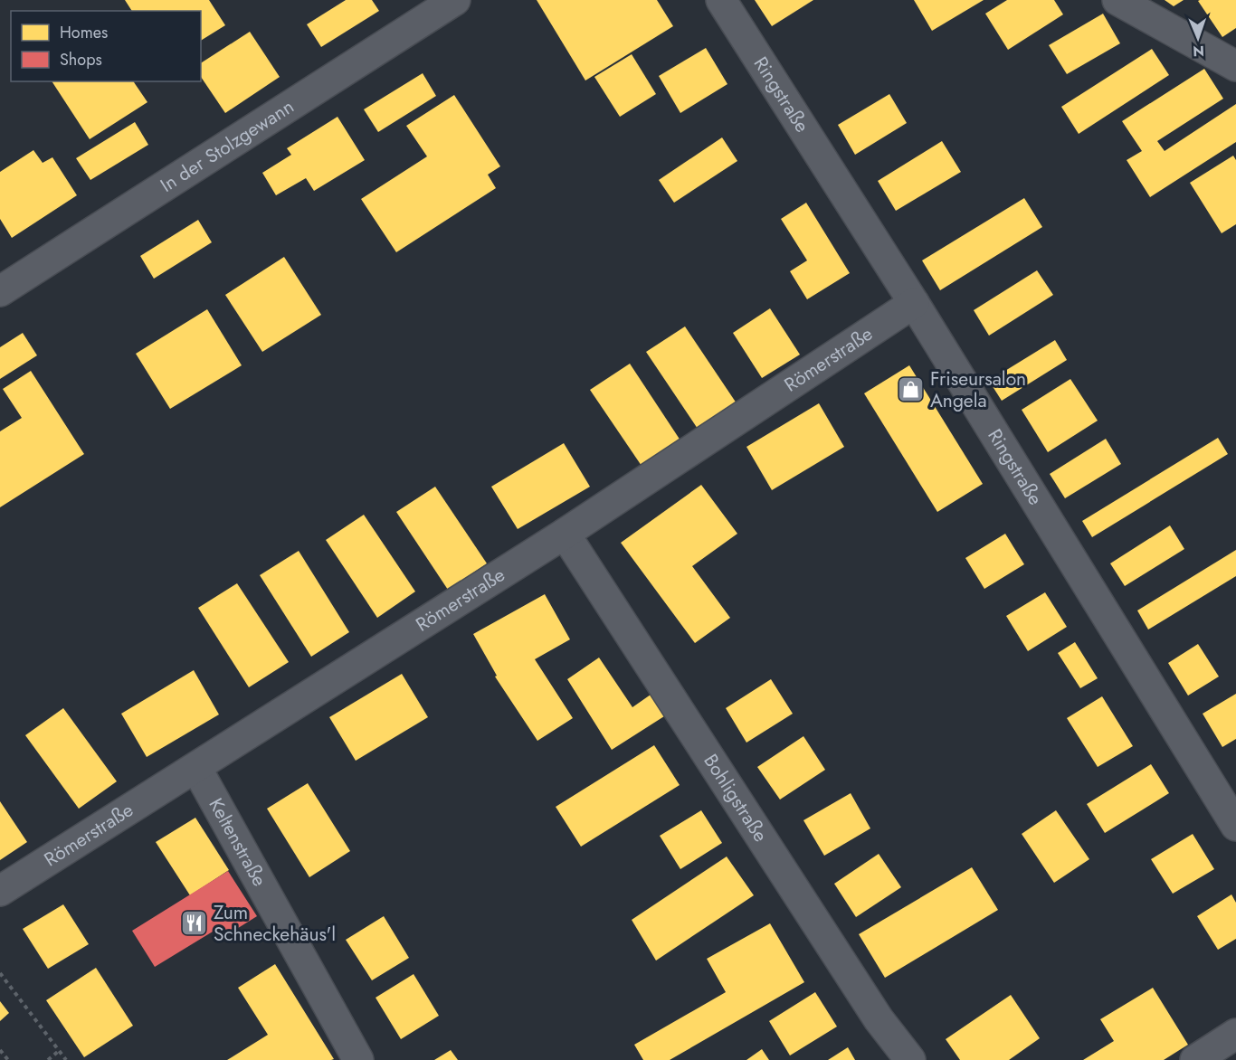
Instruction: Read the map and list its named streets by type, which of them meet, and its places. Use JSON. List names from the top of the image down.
{
  "streets": {
    "street": [
      "Ringstraße",
      "In der Stolzgewann",
      "Römerstraße",
      "Bohligstraße",
      "Keltenstraße"
    ]
  },
  "crossings": [
    ["Ringstraße", "Römerstraße"],
    ["Römerstraße", "Bohligstraße"],
    ["Römerstraße", "Keltenstraße"]
  ],
  "places": {
    "shop": ["Friseursalon Angela"],
    "restaurant": ["Zum Schneckehäus'l"]
  },
  "legend": ["Homes", "Shops"],
  "north": "bottom"
}
